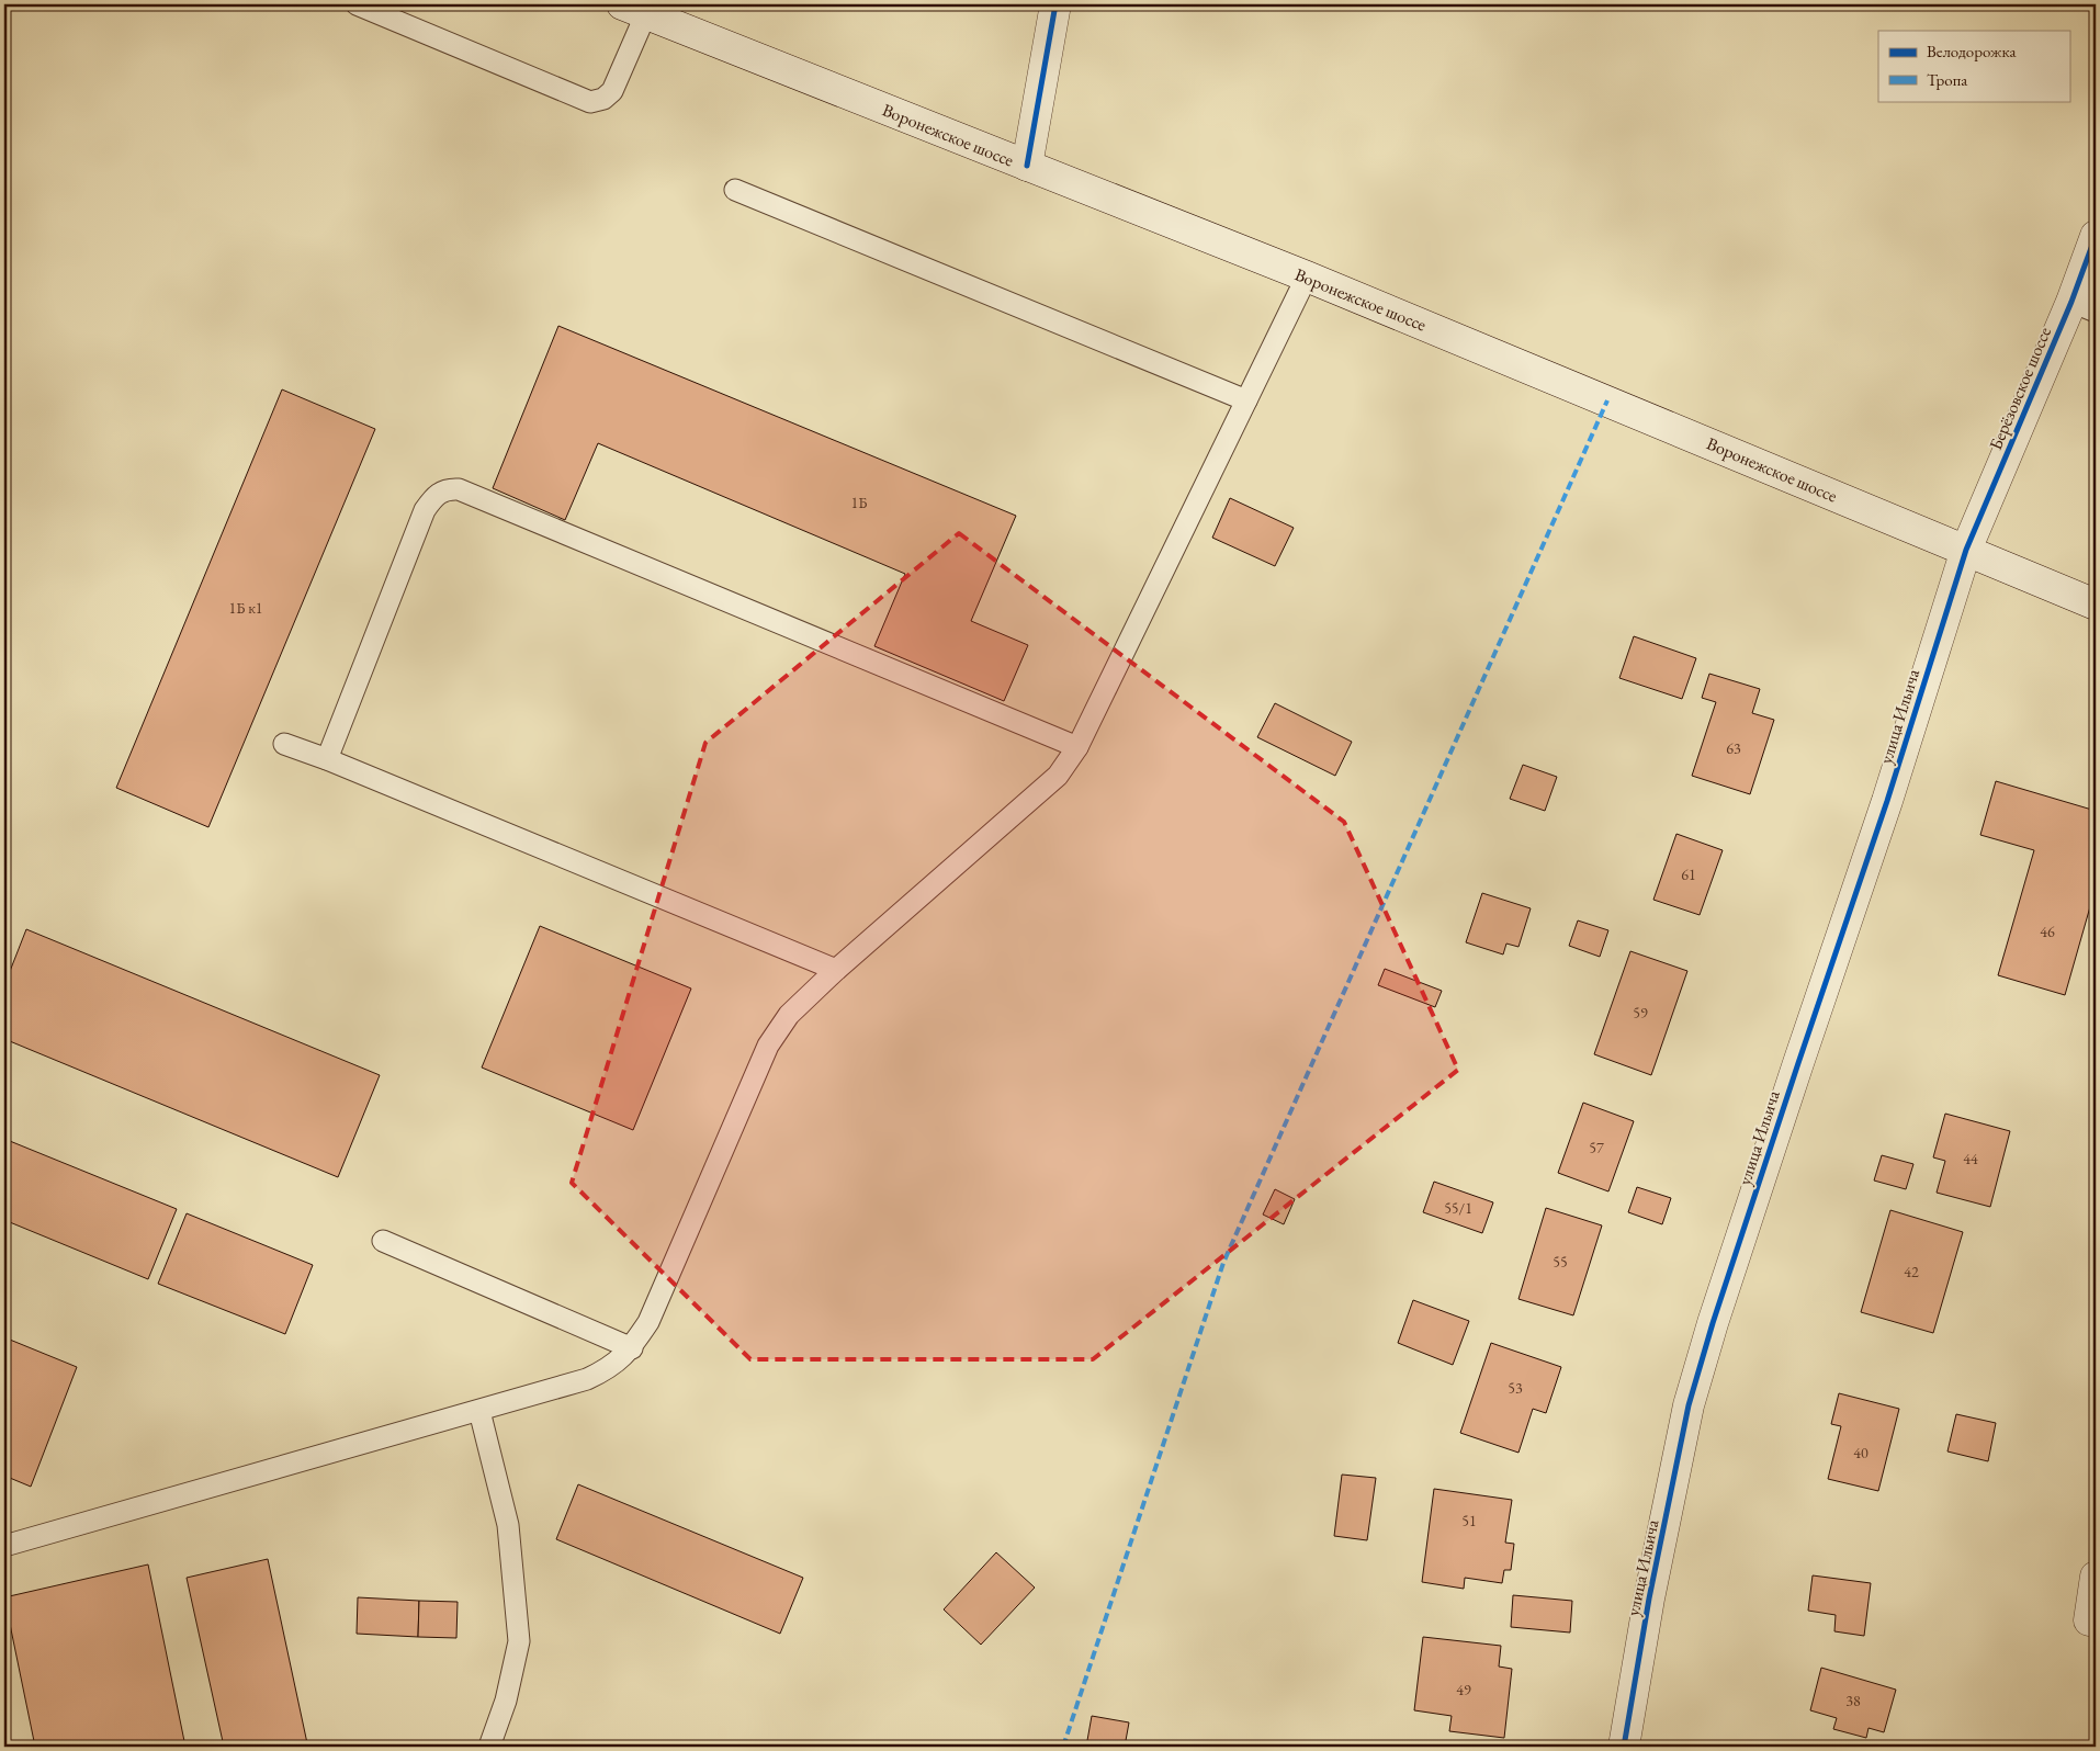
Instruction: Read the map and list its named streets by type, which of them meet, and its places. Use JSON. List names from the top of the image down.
{
  "streets": {
    "street": ["Воронежское шоссе", "Берёзовское шоссе", "улица Ильича"]
  },
  "crossings": [
    ["Воронежское шоссе", "Берёзовское шоссе"],
    ["Воронежское шоссе", "улица Ильича"],
    ["Берёзовское шоссе", "улица Ильича"]
  ],
  "house_numbers": [
    "1Б",
    "1Б к1",
    "63",
    "61",
    "46",
    "59",
    "57",
    "44",
    "55/1",
    "55",
    "42",
    "53",
    "40",
    "51",
    "49",
    "38"
  ],
  "legend": ["Велодорожка", "Тропа"]
}
